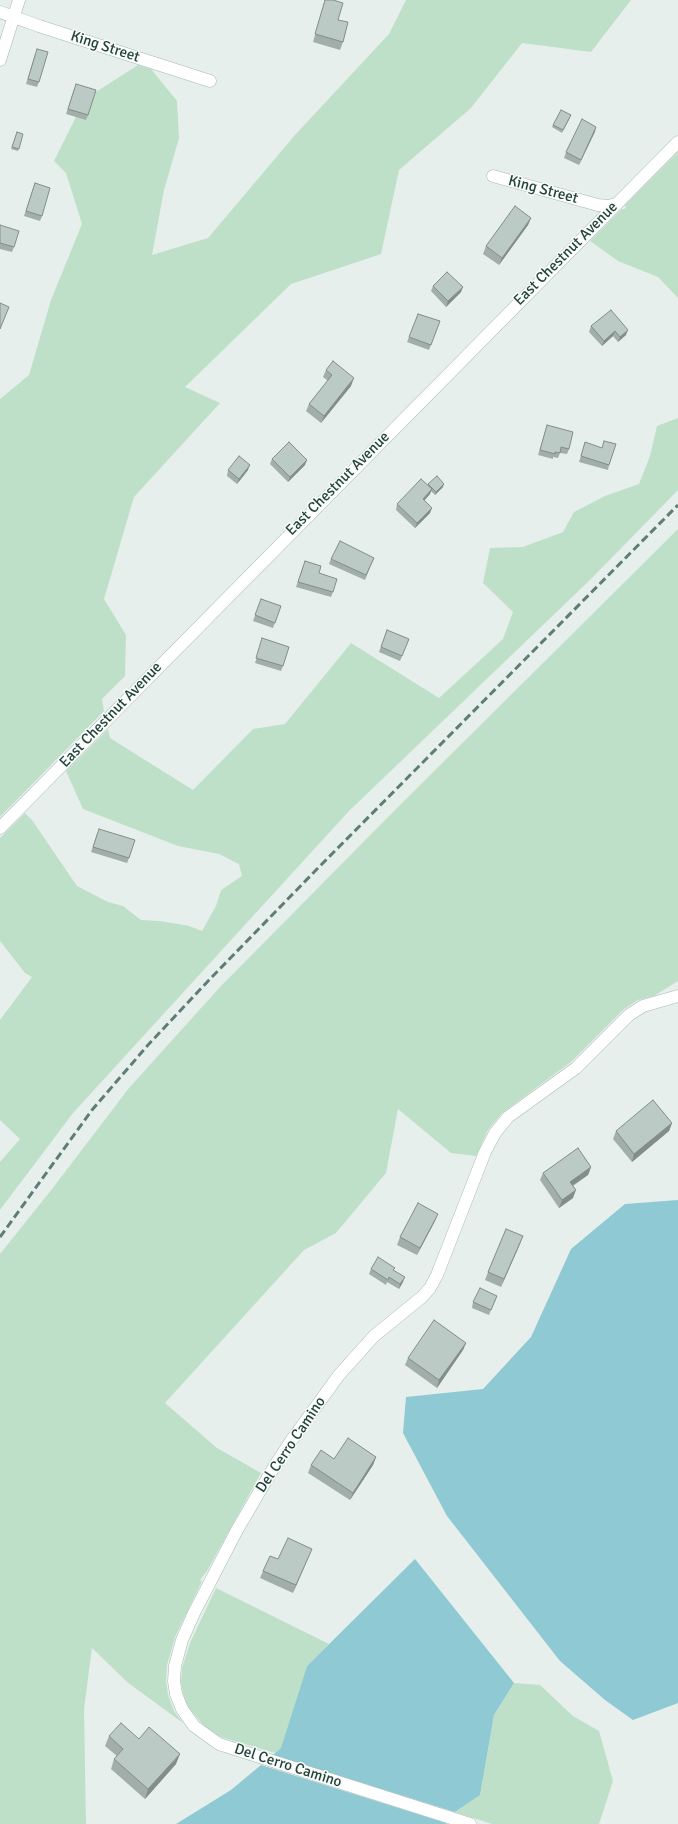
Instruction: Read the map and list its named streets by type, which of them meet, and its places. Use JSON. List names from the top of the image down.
{
  "streets": {
    "street": ["King Street", "East Chestnut Avenue", "Del Cerro Camino"]
  },
  "crossings": [
    ["King Street", "East Chestnut Avenue"]
  ]
}
